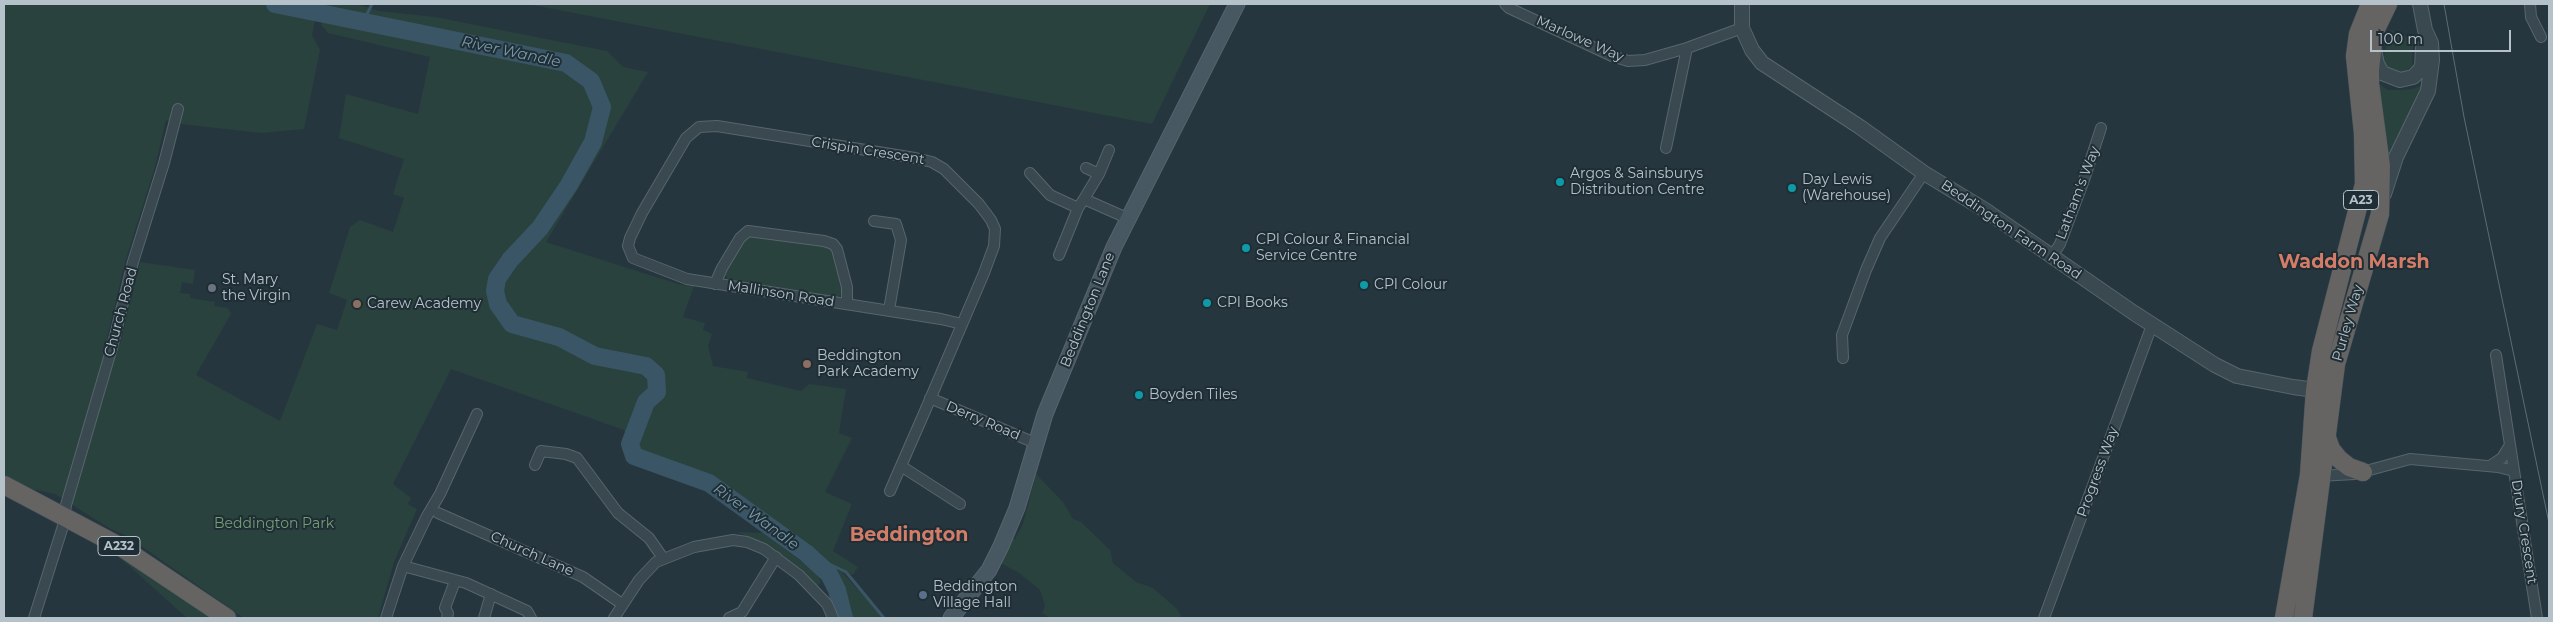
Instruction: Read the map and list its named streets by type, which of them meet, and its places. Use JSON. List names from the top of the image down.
{
  "streets": {
    "highway": ["A23", "Purley Way", "A232"],
    "main road": ["Beddington Lane"],
    "street": [
      "Marlowe Way",
      "Crispin Crescent",
      "Latham's Way",
      "Beddington Farm Road",
      "Mallinson Road",
      "Church Road",
      "Derry Road",
      "Progress Way",
      "Drury Crescent",
      "Church Lane"
    ]
  },
  "crossings": [
    ["Marlowe Way", "Beddington Farm Road"],
    ["Crispin Crescent", "Mallinson Road"],
    ["Crispin Crescent", "Derry Road"],
    ["Latham's Way", "Beddington Farm Road"],
    ["Beddington Farm Road", "Purley Way"],
    ["Beddington Farm Road", "Progress Way"],
    ["Beddington Lane", "Derry Road"],
    ["Church Road", "A232"]
  ],
  "districts": ["Waddon Marsh", "Beddington"],
  "water": ["River Wandle"],
  "parks": ["Beddington Park"],
  "places": [
    "Argos & Sainsburys Distribution Centre",
    "Day Lewis (Warehouse)",
    "CPI Colour & Financial Service Centre",
    "CPI Colour",
    "St. Mary the Virgin",
    "CPI Books",
    "Carew Academy",
    "Beddington Park Academy",
    "Boyden Tiles",
    "Beddington Village Hall"
  ],
  "scale_bar": "100 m"
}
